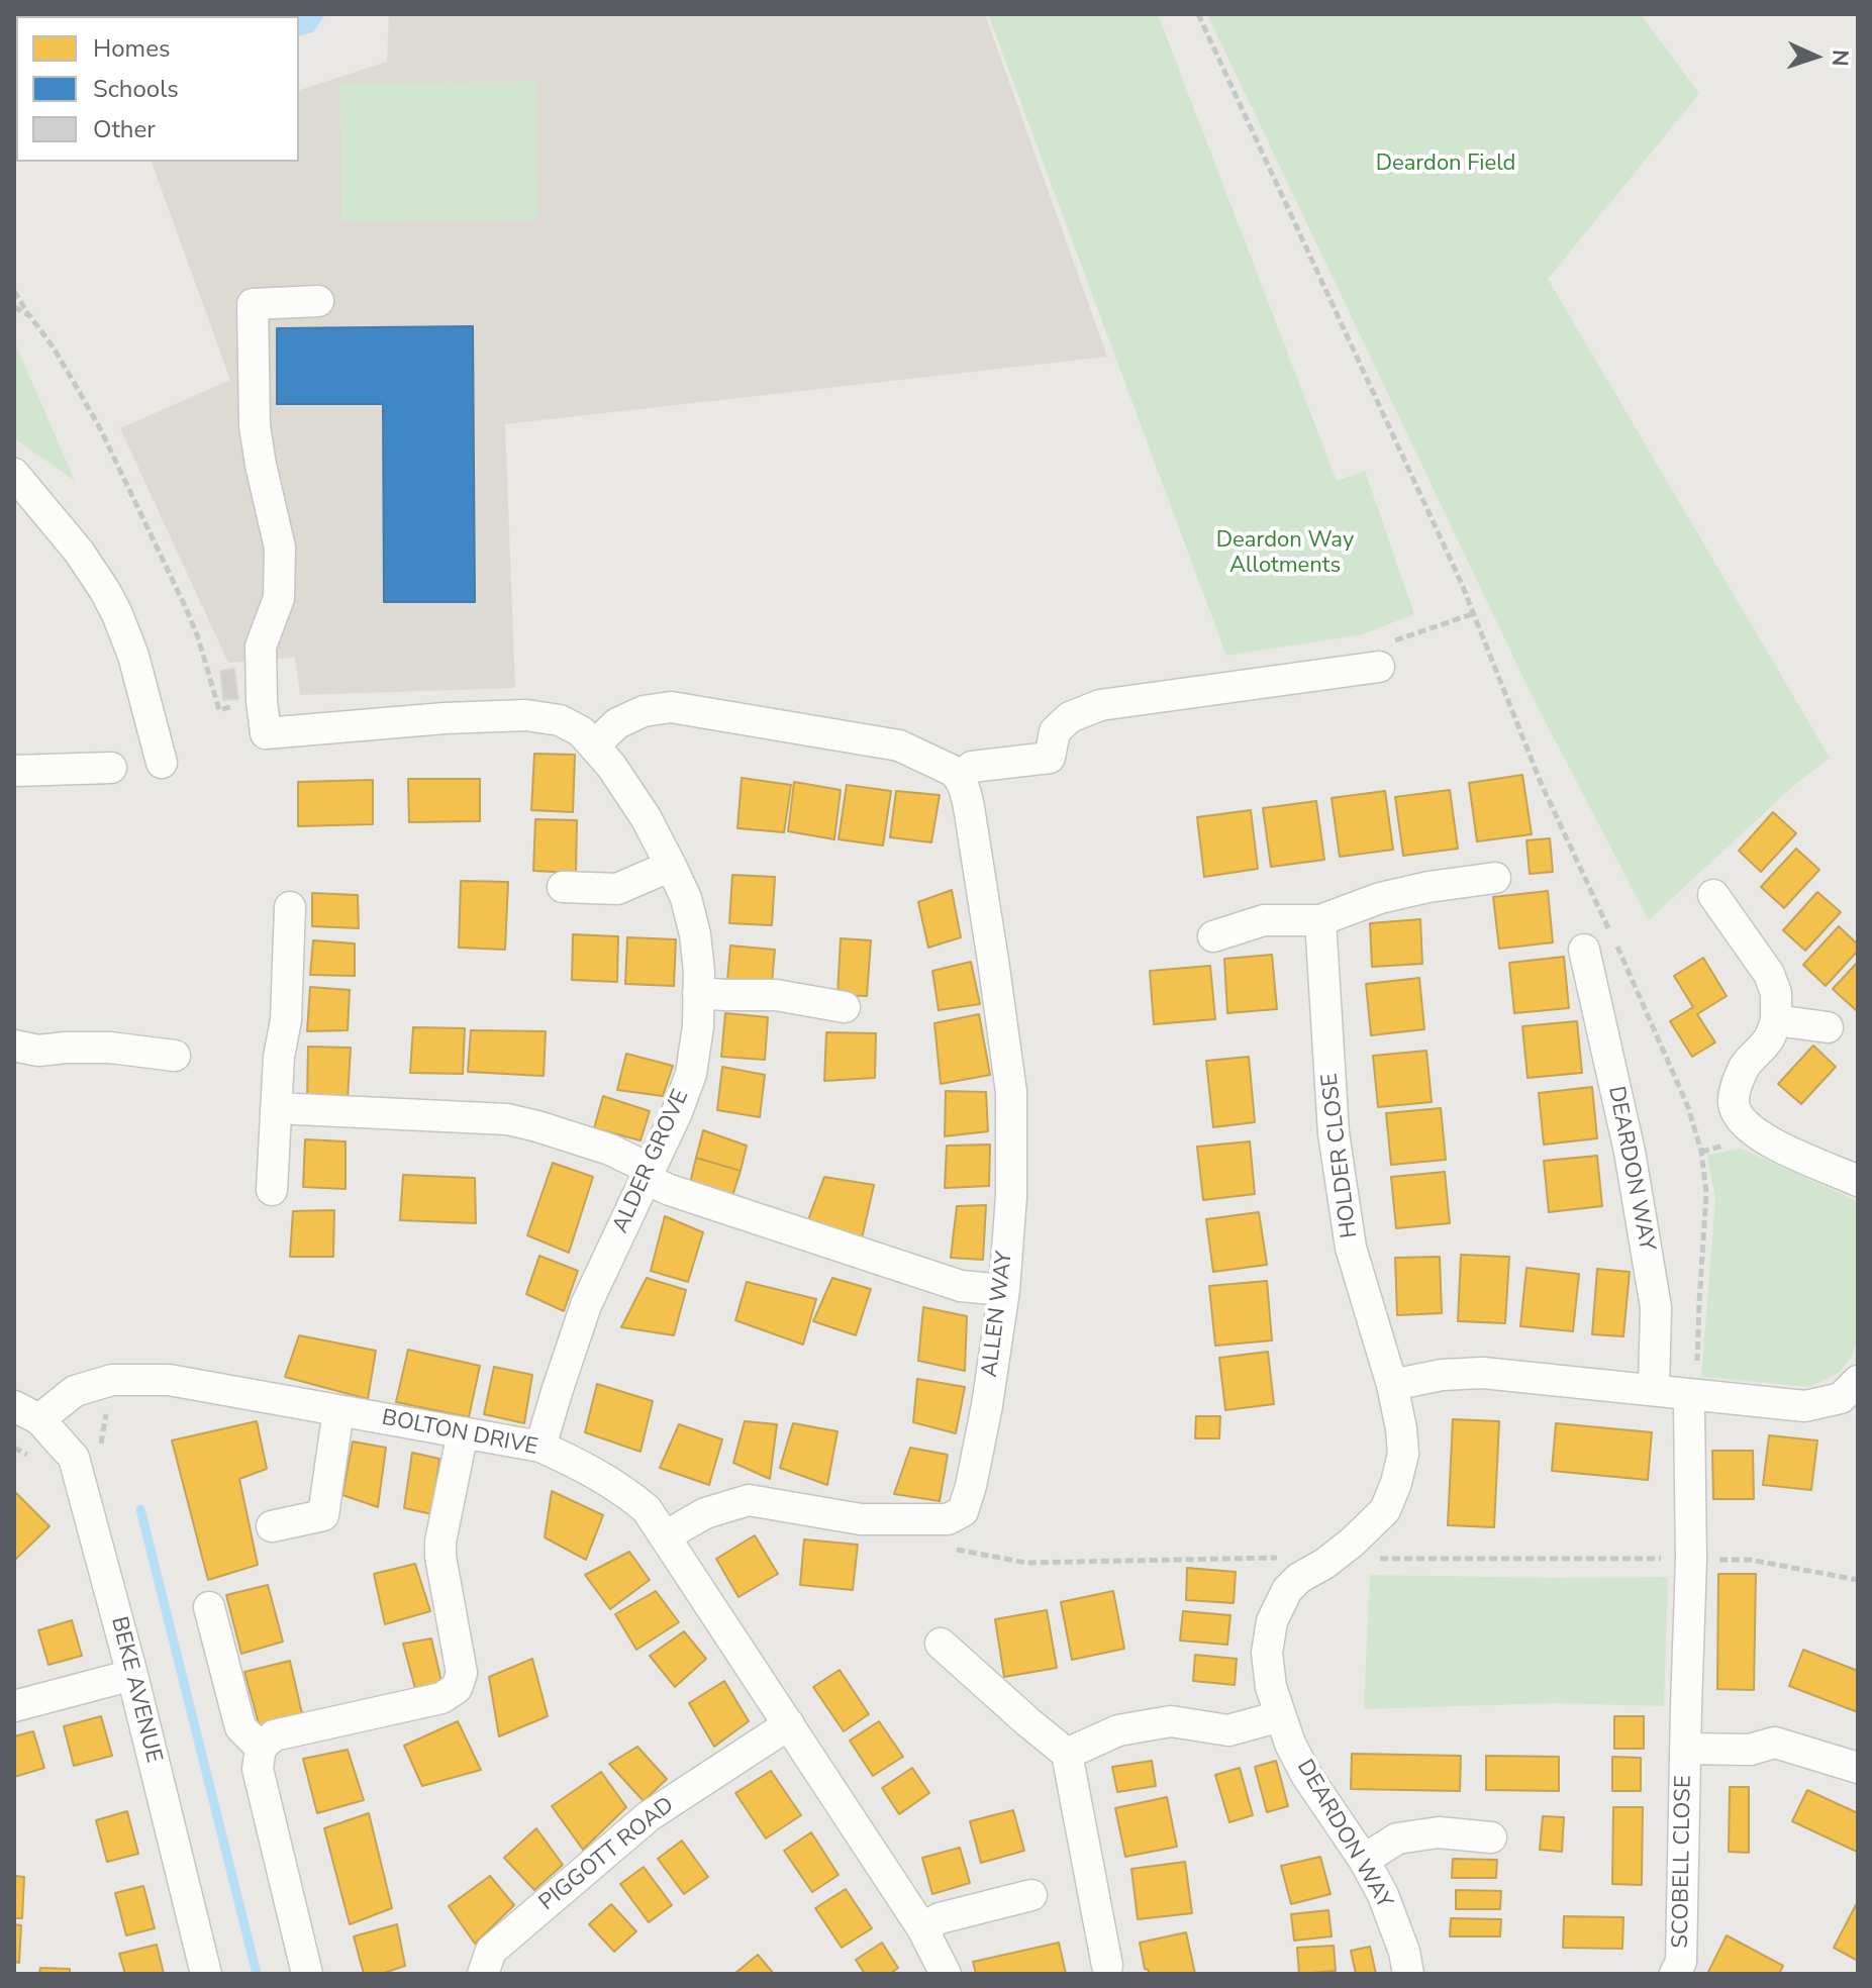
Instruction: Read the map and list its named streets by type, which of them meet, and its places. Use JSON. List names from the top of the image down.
{
  "streets": {
    "street": [
      "HOLDER CLOSE",
      "ALDER GROVE",
      "DEARDON WAY",
      "ALLEN WAY",
      "BOLTON DRIVE",
      "BEKE AVENUE",
      "PIGGOTT ROAD",
      "SCOBELL CLOSE"
    ]
  },
  "crossings": [
    ["HOLDER CLOSE", "DEARDON WAY"],
    ["ALDER GROVE", "BOLTON DRIVE"],
    ["ALLEN WAY", "BOLTON DRIVE"],
    ["BOLTON DRIVE", "BEKE AVENUE"],
    ["BOLTON DRIVE", "PIGGOTT ROAD"]
  ],
  "parks": ["Deardon Field", "Deardon Way Allotments"],
  "legend": ["Homes", "Schools", "Other"],
  "north": "right"
}
